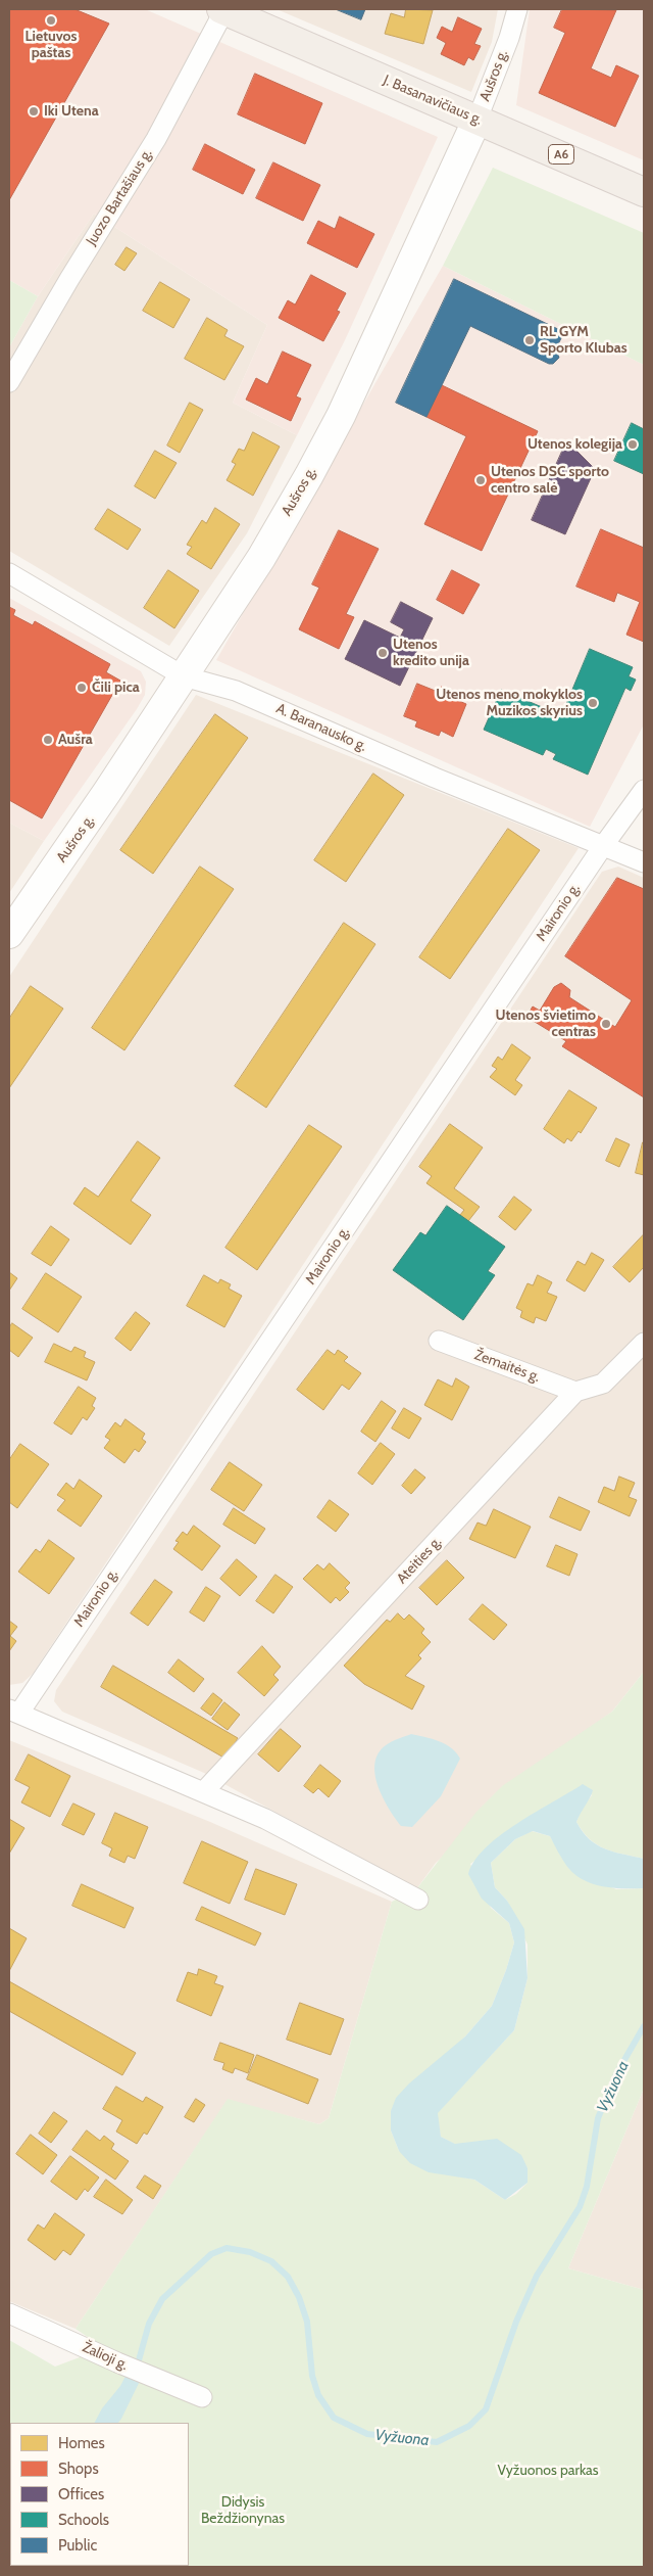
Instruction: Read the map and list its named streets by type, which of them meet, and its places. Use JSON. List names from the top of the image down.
{
  "streets": {
    "main road": ["J. Basanavičiaus g.", "A6"],
    "street": [
      "Aušros g.",
      "Juozo Bartašiaus g.",
      "A. Baranausko g.",
      "Maironio g.",
      "Žemaitės g.",
      "Ateities g.",
      "Žalioji g."
    ]
  },
  "crossings": [
    ["Aušros g.", "J. Basanavičiaus g."],
    ["Aušros g.", "A. Baranausko g."],
    ["J. Basanavičiaus g.", "Juozo Bartašiaus g."],
    ["A. Baranausko g.", "Maironio g."],
    ["Žemaitės g.", "Ateities g."]
  ],
  "water": ["Vyžuona"],
  "parks": ["Vyžuonos parkas", "Didysis Beždžionynas"],
  "places": [
    "Lietuvos paštas",
    "Iki Utena",
    "RL GYM Sporto Klubas",
    "Utenos kolegija",
    "Utenos DSC sporto centro salė",
    "Utenos kredito unija",
    "Čili pica",
    "Utenos meno mokyklos Muzikos skyrius",
    "Aušra",
    "Utenos švietimo centras"
  ],
  "legend": [
    "Homes",
    "Shops",
    "Offices",
    "Schools",
    "Public"
  ]
}
